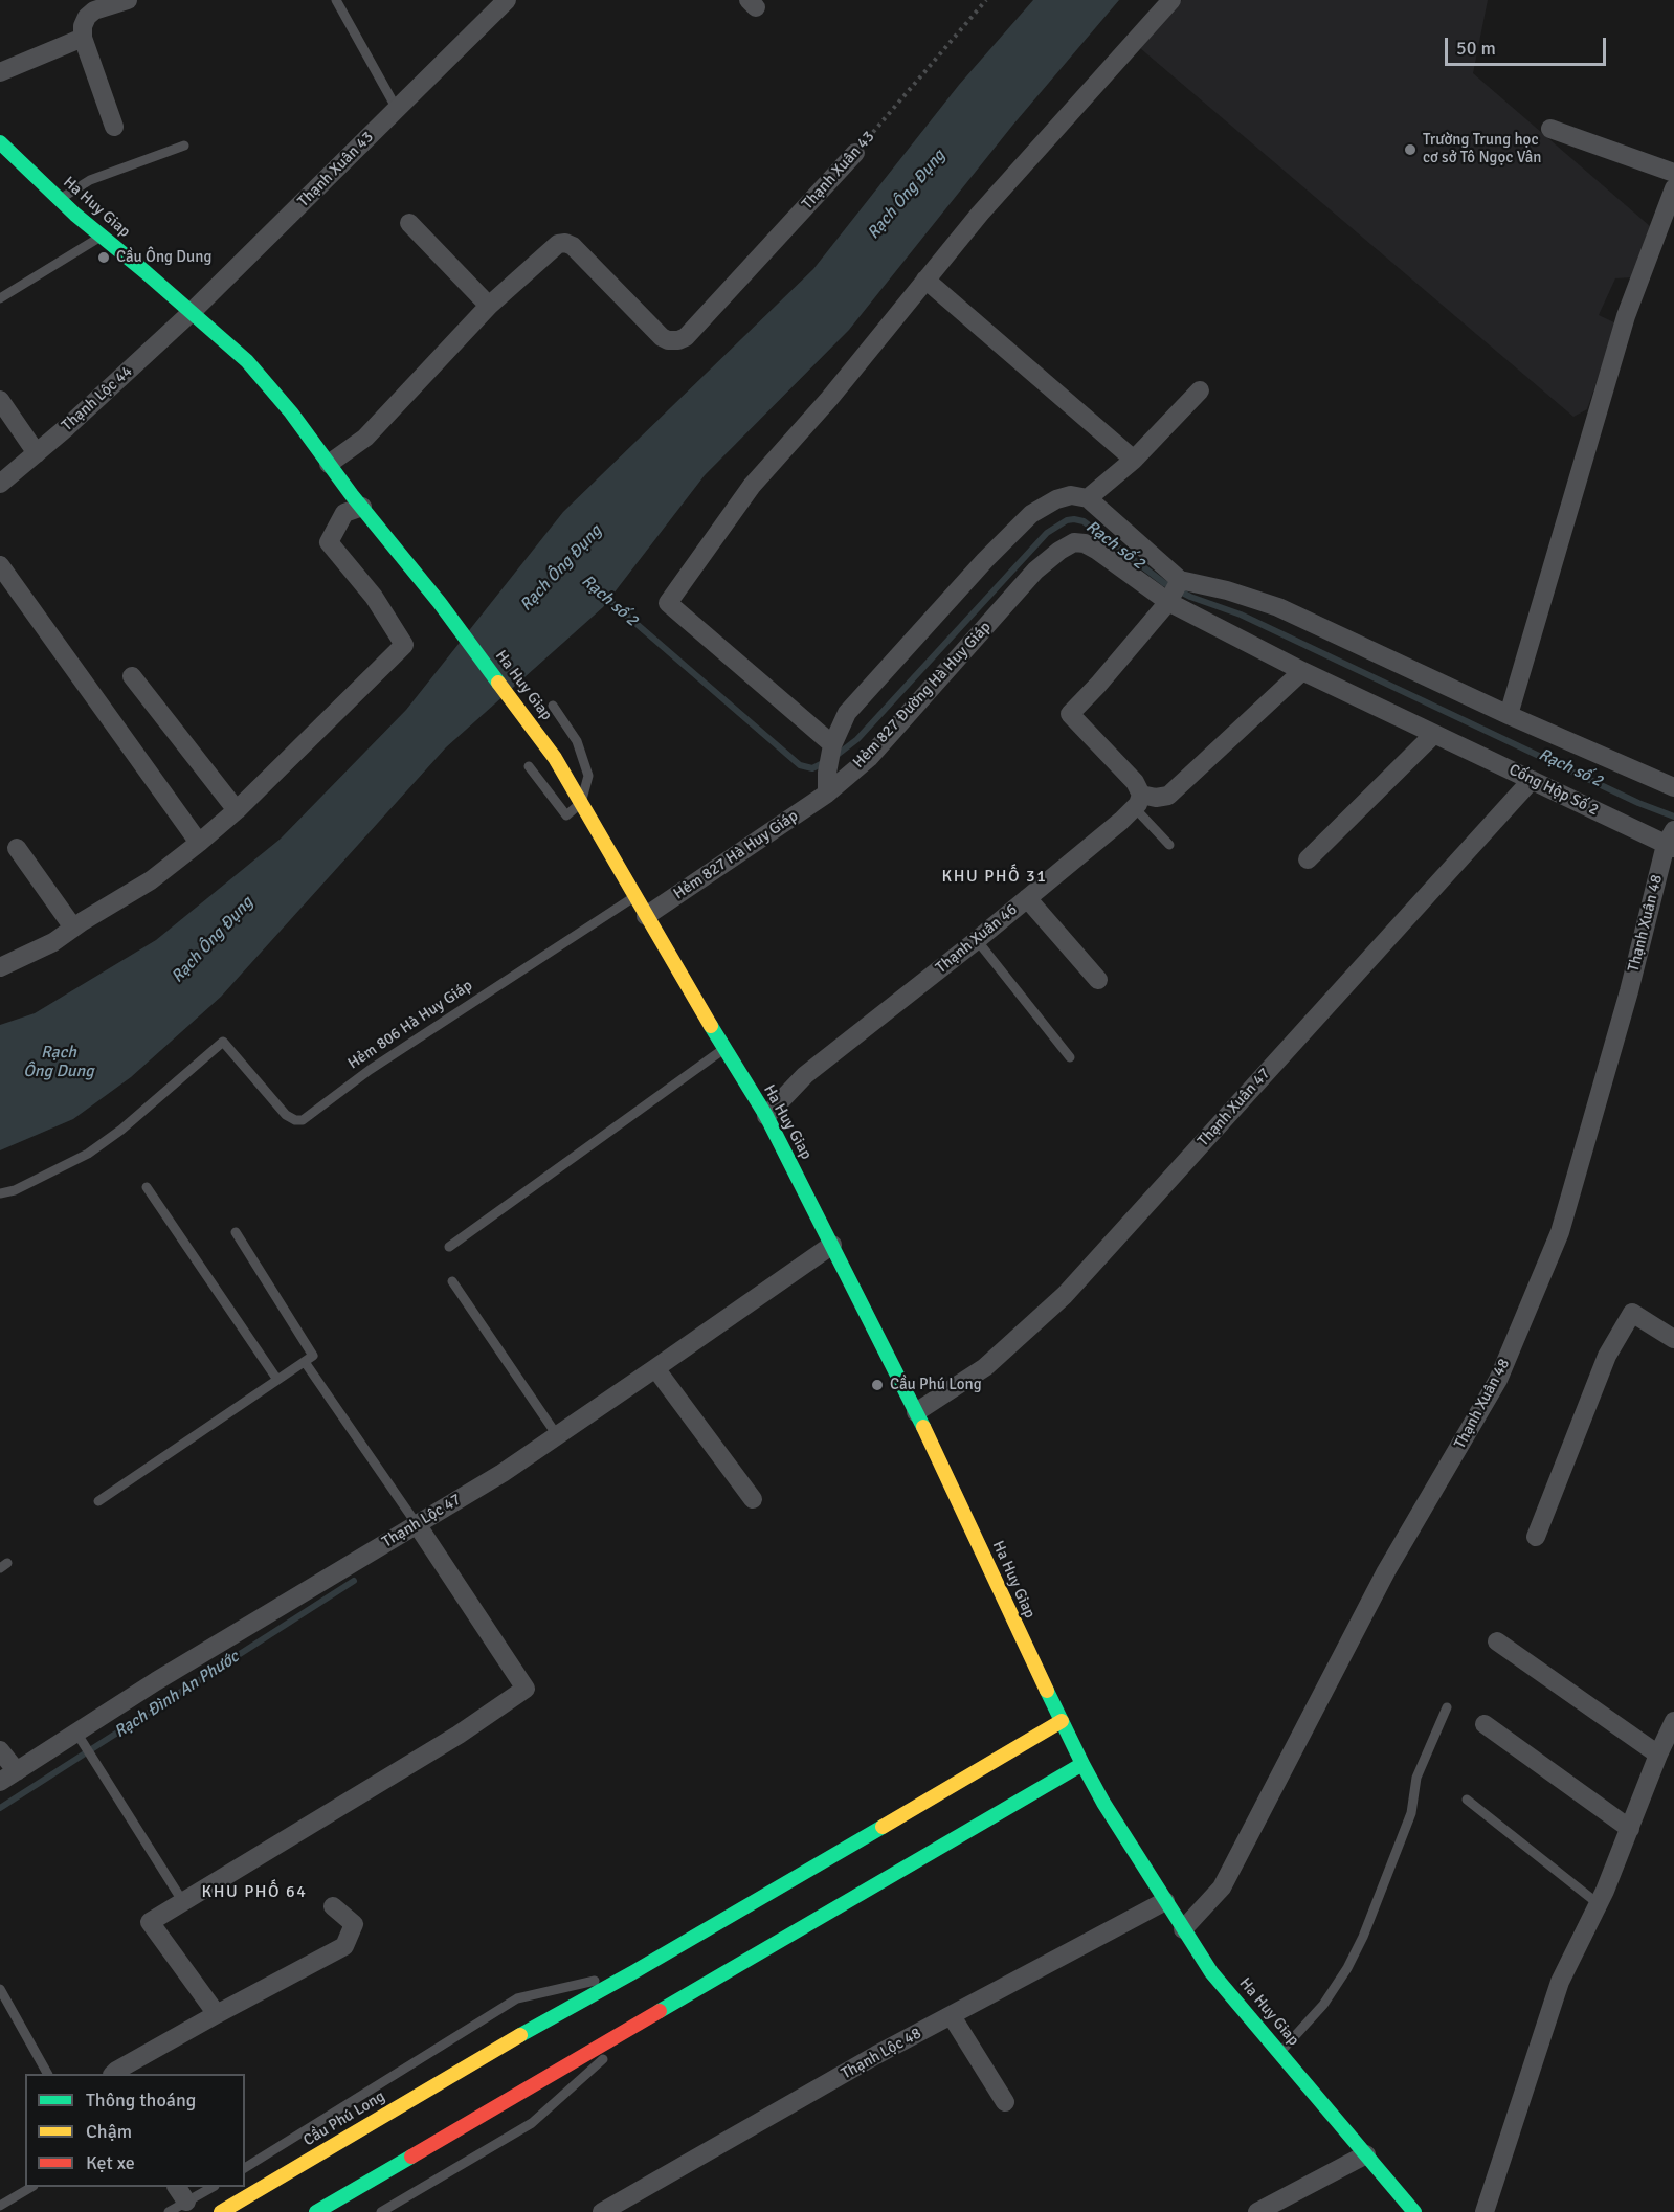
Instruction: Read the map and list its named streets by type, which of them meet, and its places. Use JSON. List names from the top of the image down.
{
  "streets": {
    "main road": ["Ha Huy Giap", "Cầu Phú Long"],
    "street": [
      "Thạnh Xuân 43",
      "Thạnh Lộc 44",
      "Hẻm 827 Đường Hà Huy Giáp",
      "Cống Hộp Số 2",
      "Hẻm 827 Hà Huy Giáp",
      "Thạnh Xuân 48",
      "Thạnh Xuân 46",
      "Thạnh Xuân 47",
      "Thạnh Lộc 47",
      "Thạnh Lộc 48"
    ],
    "lane": ["Hẻm 806 Hà Huy Giáp"]
  },
  "crossings": [
    ["Thạnh Xuân 43", "Ha Huy Giap"],
    ["Thạnh Xuân 43", "Thạnh Lộc 44"],
    ["Ha Huy Giap", "Thạnh Lộc 44"],
    ["Ha Huy Giap", "Hẻm 827 Hà Huy Giáp"],
    ["Ha Huy Giap", "Thạnh Xuân 48"],
    ["Ha Huy Giap", "Thạnh Xuân 46"],
    ["Ha Huy Giap", "Hẻm 806 Hà Huy Giáp"],
    ["Ha Huy Giap", "Thạnh Xuân 47"],
    ["Ha Huy Giap", "Thạnh Lộc 47"],
    ["Ha Huy Giap", "Thạnh Lộc 48"],
    ["Ha Huy Giap", "Cầu Phú Long"],
    ["Hẻm 827 Đường Hà Huy Giáp", "Cống Hộp Số 2"],
    ["Hẻm 827 Đường Hà Huy Giáp", "Hẻm 827 Hà Huy Giáp"],
    ["Cống Hộp Số 2", "Thạnh Xuân 48"],
    ["Cống Hộp Số 2", "Thạnh Xuân 47"]
  ],
  "districts": ["KHU PHỐ 31", "KHU PHỐ 64"],
  "water": [
    "Rạch Ông Đụng",
    "Rạch số 2",
    "Rạch Ông Dung",
    "Rạch Đình An Phước"
  ],
  "places": ["Trường Trung học cơ sở Tô Ngọc Vân", "Cầu Ông Dung", "Cầu Phú Long"],
  "legend": ["Thông thoáng", "Chậm", "Kẹt xe"],
  "scale_bar": "50 m"
}
